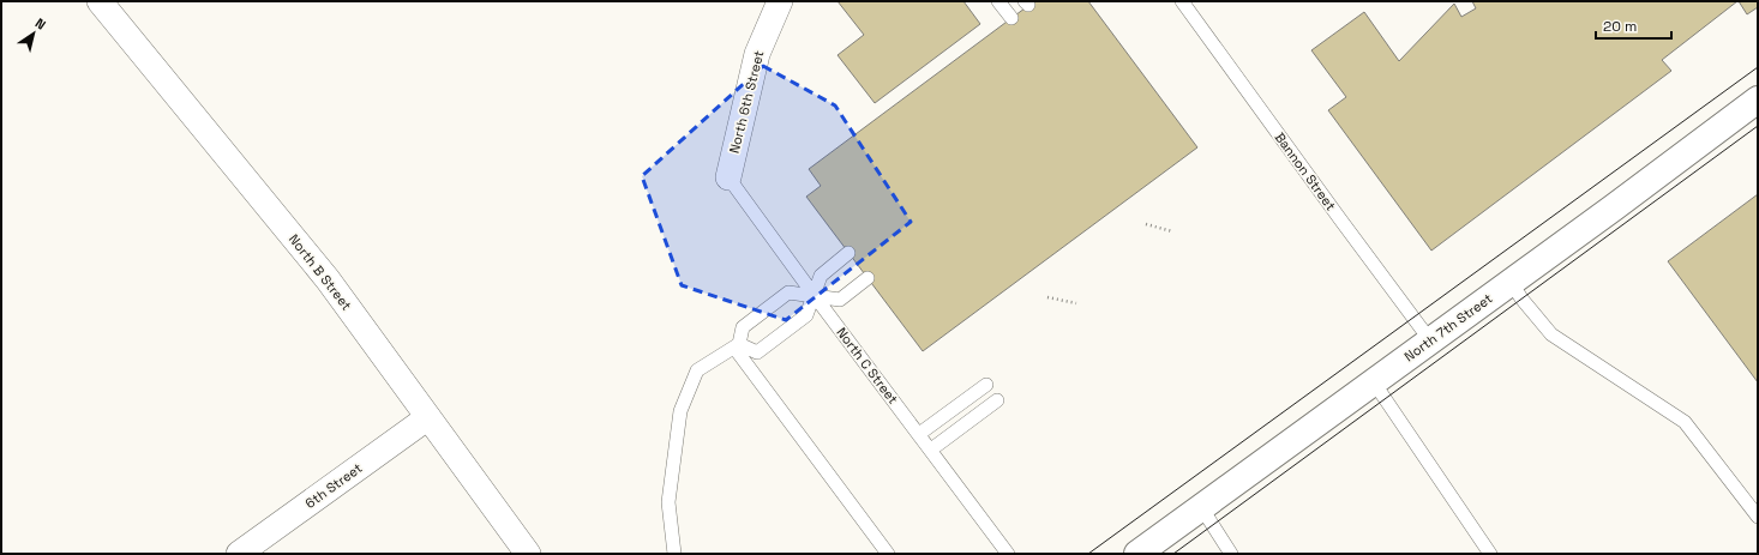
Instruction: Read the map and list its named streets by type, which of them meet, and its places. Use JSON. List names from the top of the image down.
{
  "streets": {
    "main road": ["North 7th Street"],
    "street": ["North 6th Street", "North B Street", "6th Street"],
    "lane": ["Bannon Street", "North C Street"]
  },
  "crossings": [
    ["North 6th Street", "North C Street"],
    ["Bannon Street", "North 7th Street"],
    ["North B Street", "6th Street"]
  ],
  "scale_bar": "20 m",
  "north": "top right"
}
